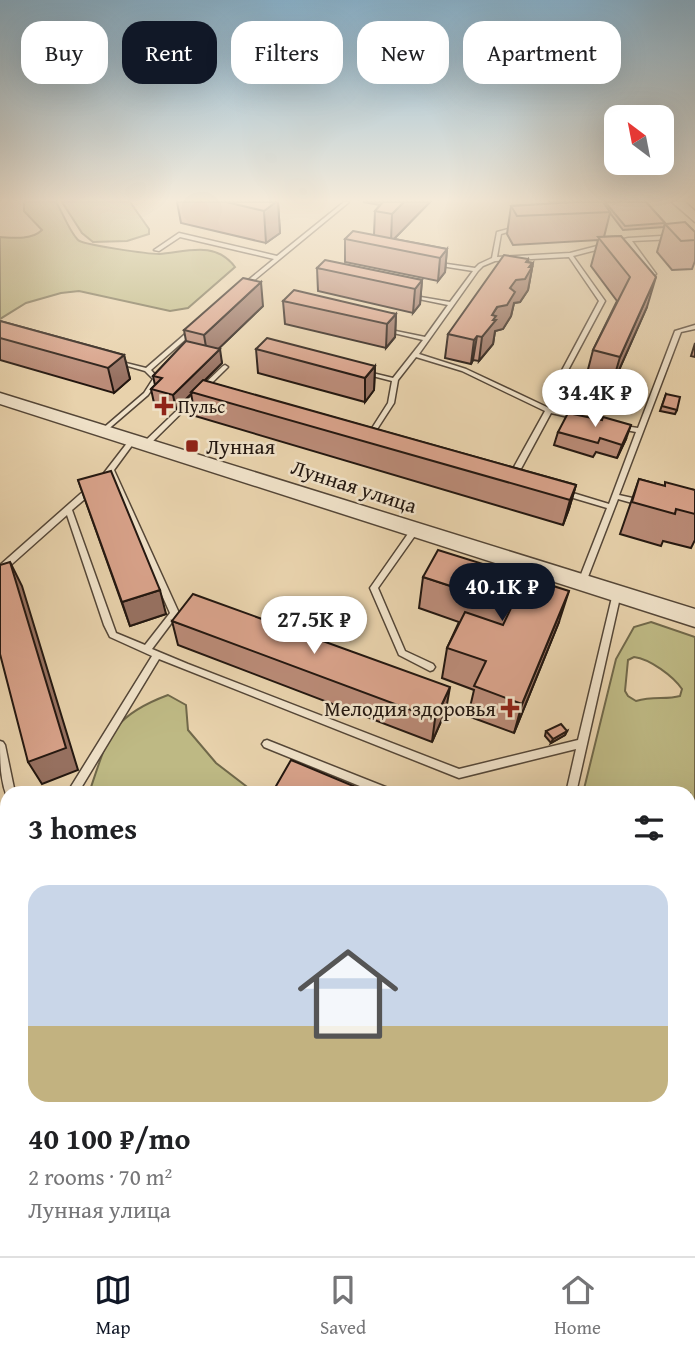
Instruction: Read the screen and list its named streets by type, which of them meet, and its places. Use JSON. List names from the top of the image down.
{
  "streets": {
    "street": ["Лунная улица"]
  },
  "places": {
    "health": ["Пульс", "Мелодия здоровья"],
    "transit": ["Лунная"]
  },
  "north": "top left",
  "page": {
    "chip": [
      "Buy",
      "Rent",
      "Filters",
      "New",
      "Apartment"
    ],
    "price": ["34.4K ₽", "40.1K ₽", "27.5K ₽"],
    "heading": "3 homes",
    "list": [
      {
        "name": "40 100 ₽/mo",
        "note": "2 rooms · 70 m² · Лунная улица"
      }
    ],
    "tabs": ["Map", "Saved", "Home"]
  }
}
